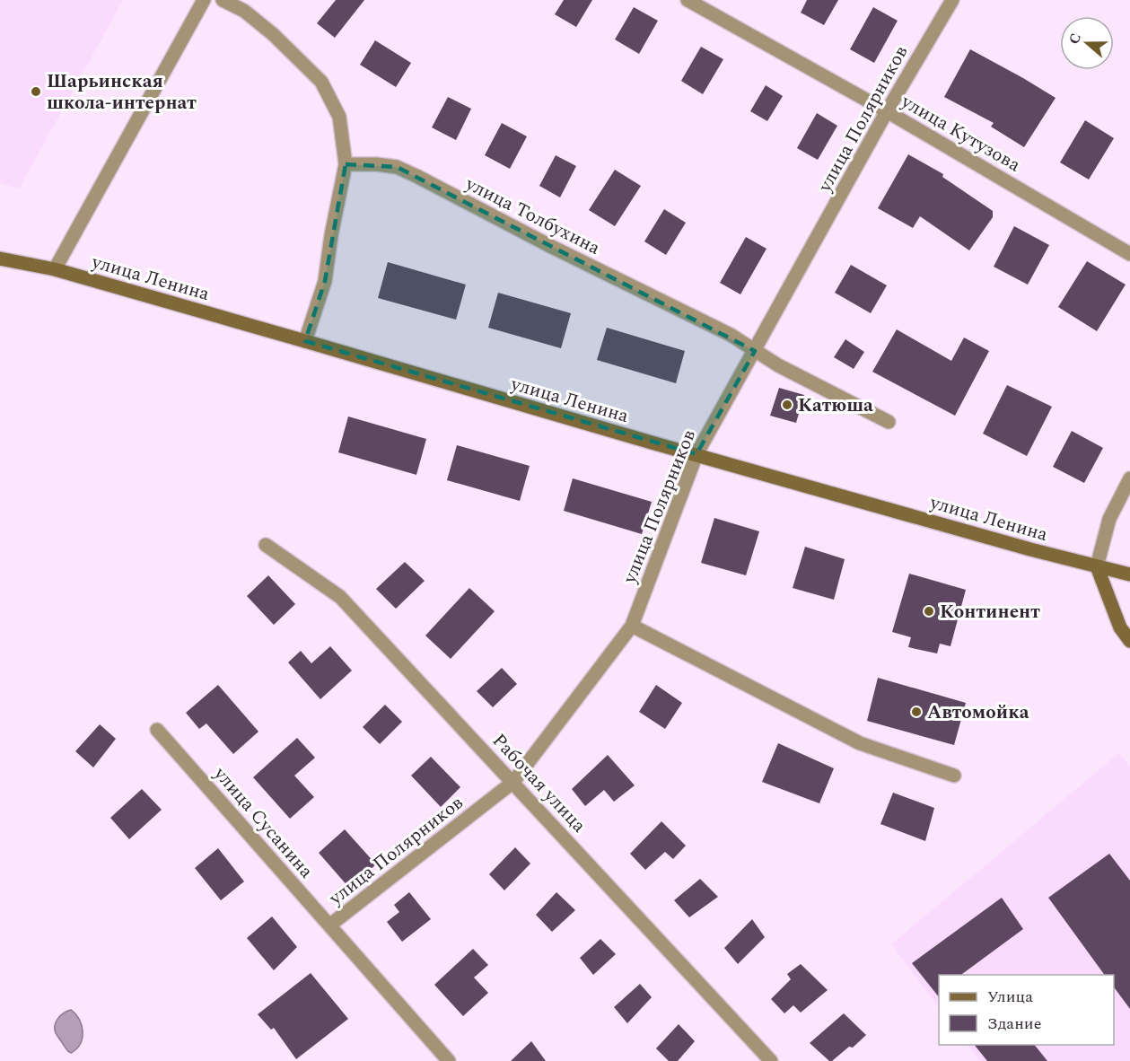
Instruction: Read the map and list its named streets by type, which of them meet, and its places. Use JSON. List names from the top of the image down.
{
  "streets": {
    "street": [
      "улица Полярников",
      "улица Кутузова",
      "улица Толбухина",
      "улица Ленина",
      "Рабочая улица",
      "улица Сусанина"
    ]
  },
  "crossings": [
    ["улица Полярников", "улица Кутузова"],
    ["улица Полярников", "улица Толбухина"],
    ["улица Полярников", "улица Ленина"],
    ["улица Полярников", "Рабочая улица"],
    ["улица Полярников", "улица Сусанина"]
  ],
  "places": [
    "Шарьинская школа-интернат",
    "Катюша",
    "Континент",
    "Автомойка"
  ],
  "legend": ["Улица", "Здание"],
  "north": "left"
}
